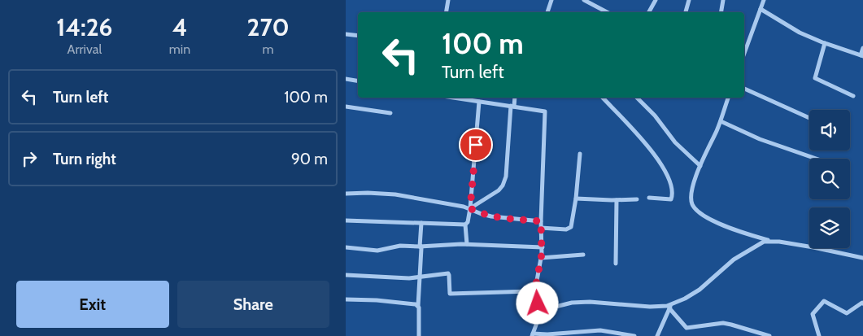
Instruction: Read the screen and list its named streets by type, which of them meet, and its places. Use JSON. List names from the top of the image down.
{
  "page": {
    "eta": [
      "14:26",
      "Arrival",
      "4",
      "min",
      "270",
      "m"
    ],
    "turn": ["100 m", "Turn left"],
    "list": [
      {
        "name": "Turn left",
        "value": "100 m"
      },
      {
        "name": "Turn right",
        "value": "90 m"
      }
    ],
    "buttons": ["Exit", "Share"]
  }
}
